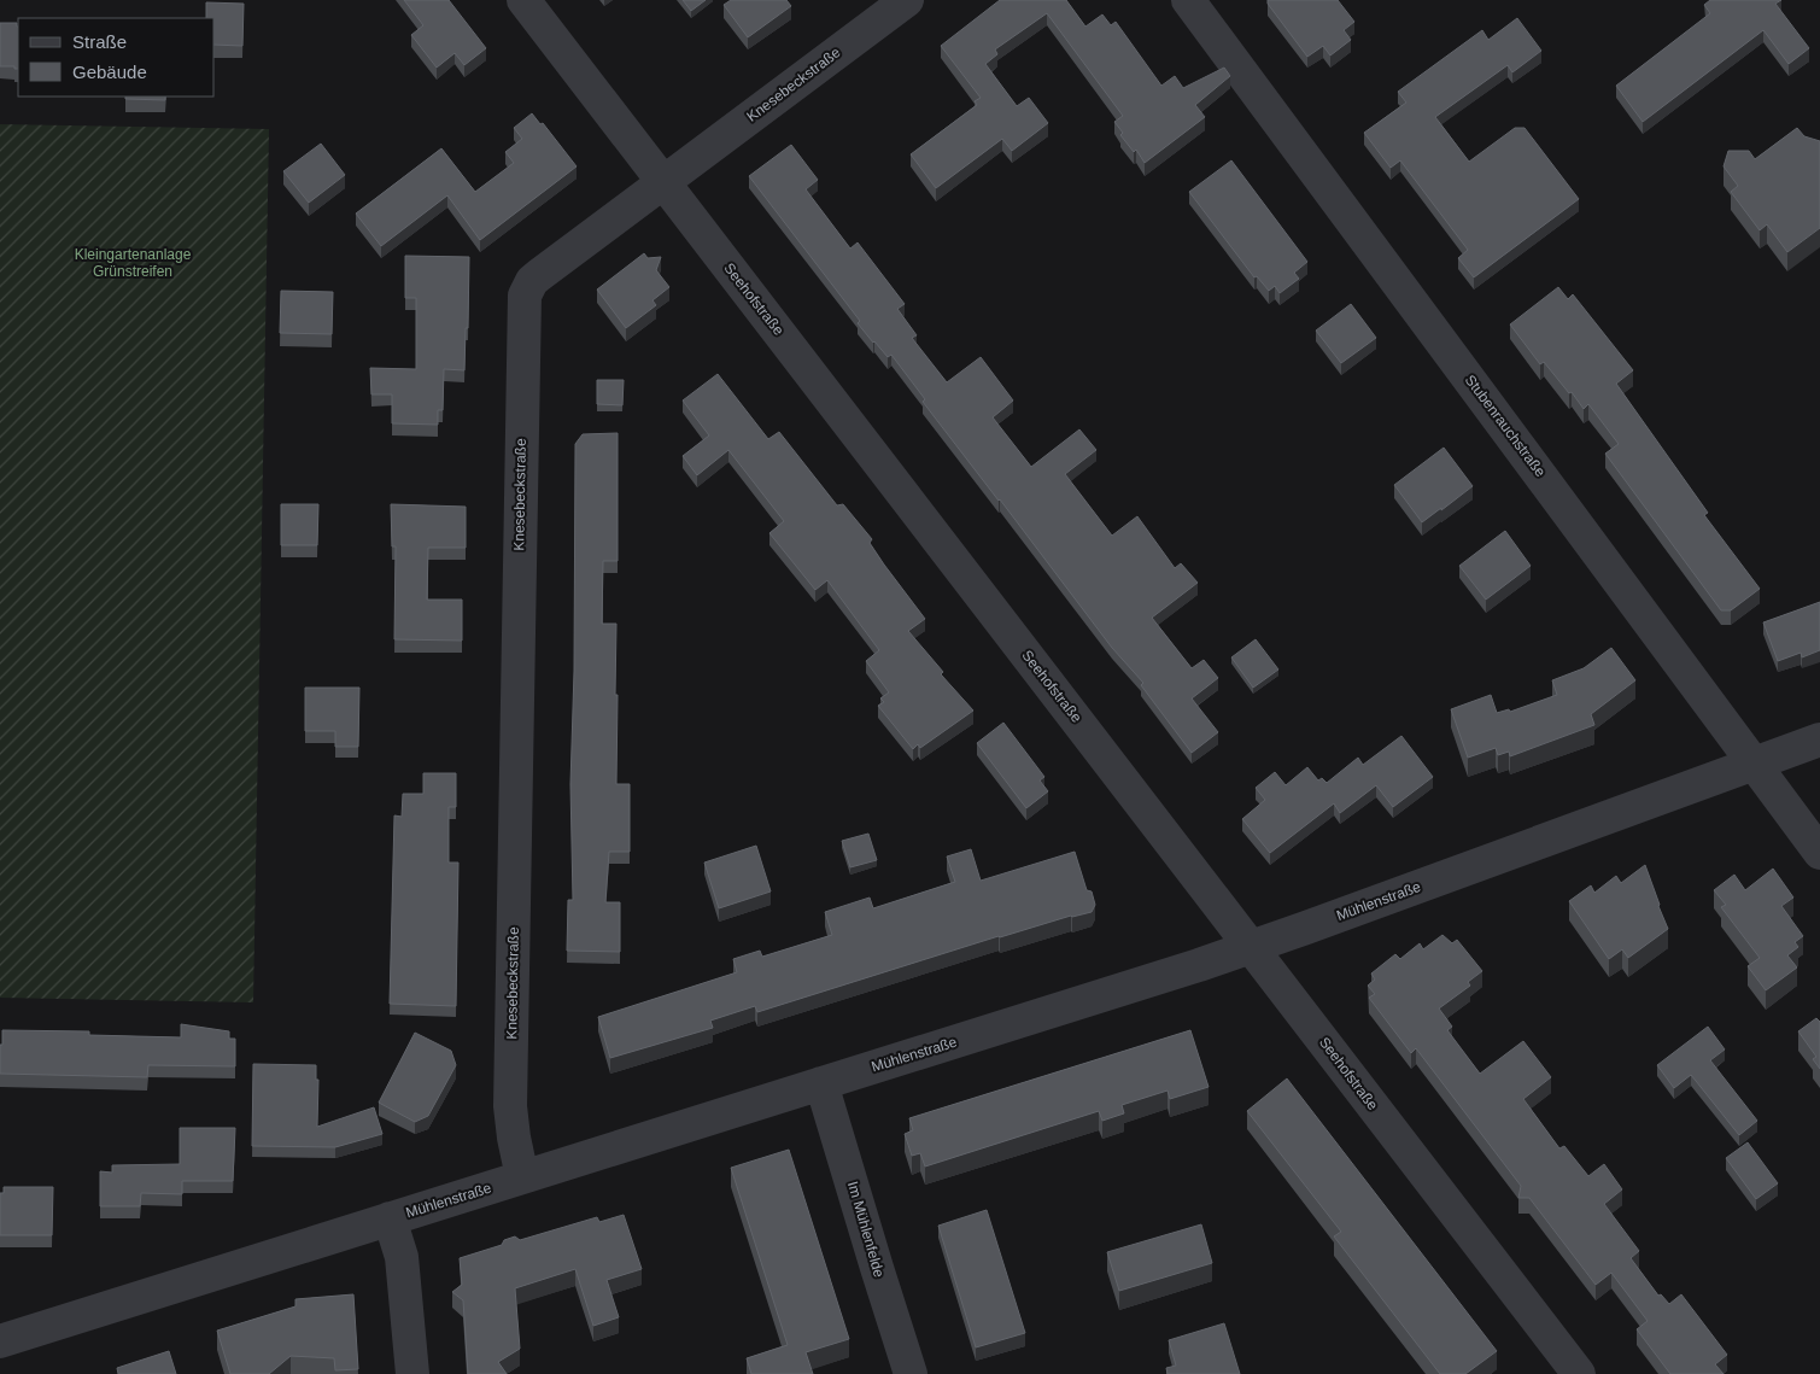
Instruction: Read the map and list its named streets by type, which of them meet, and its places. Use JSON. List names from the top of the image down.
{
  "streets": {
    "street": [
      "Knesebeckstraße",
      "Seehofstraße",
      "Stubenrauchstraße",
      "Mühlenstraße",
      "Im Mühlenfelde"
    ]
  },
  "crossings": [
    ["Knesebeckstraße", "Seehofstraße"],
    ["Knesebeckstraße", "Mühlenstraße"],
    ["Seehofstraße", "Mühlenstraße"],
    ["Stubenrauchstraße", "Mühlenstraße"],
    ["Mühlenstraße", "Im Mühlenfelde"]
  ],
  "parks": ["Kleingartenanlage Grünstreifen"],
  "legend": ["Straße", "Gebäude"]
}
